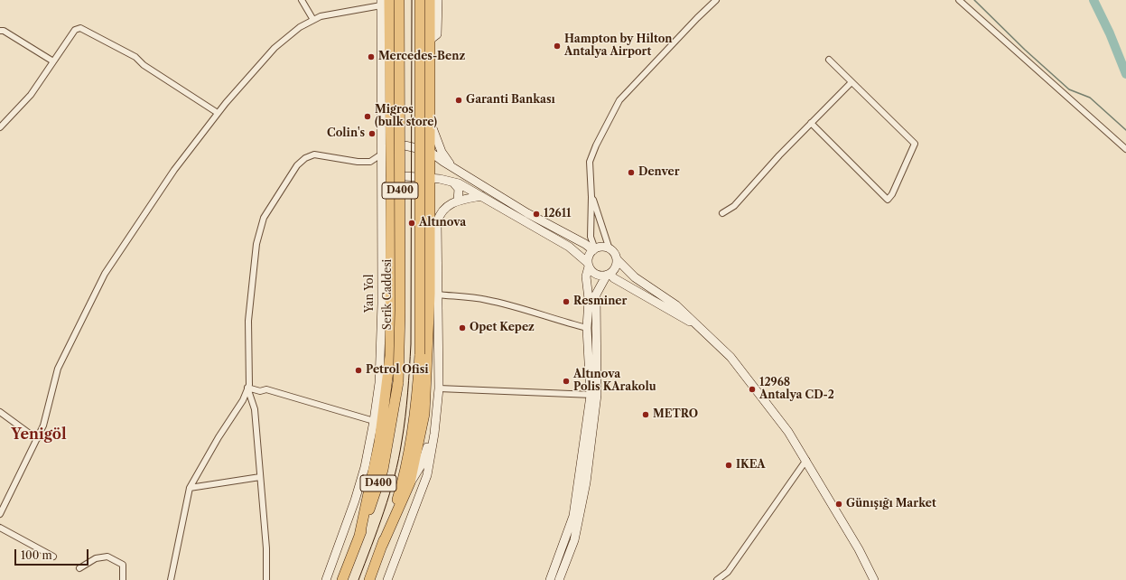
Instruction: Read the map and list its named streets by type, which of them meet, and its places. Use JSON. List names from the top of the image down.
{
  "streets": {
    "highway": ["D400", "Serik Caddesi"],
    "street": ["Yan Yol"]
  },
  "districts": ["Yenigöl"],
  "places": [
    "Hampton by Hilton Antalya Airport",
    "Mercedes-Benz",
    "Garanti Bankası",
    "Migros (bulk store)",
    "Colin's",
    "Denver",
    "12611",
    "Altınova",
    "Resminer",
    "Opet Kepez",
    "Petrol Ofisi",
    "Altınova Polis KArakolu",
    "12968 Antalya CD-2",
    "METRO",
    "IKEA",
    "Günışığı Market"
  ],
  "scale_bar": "100 m"
}
